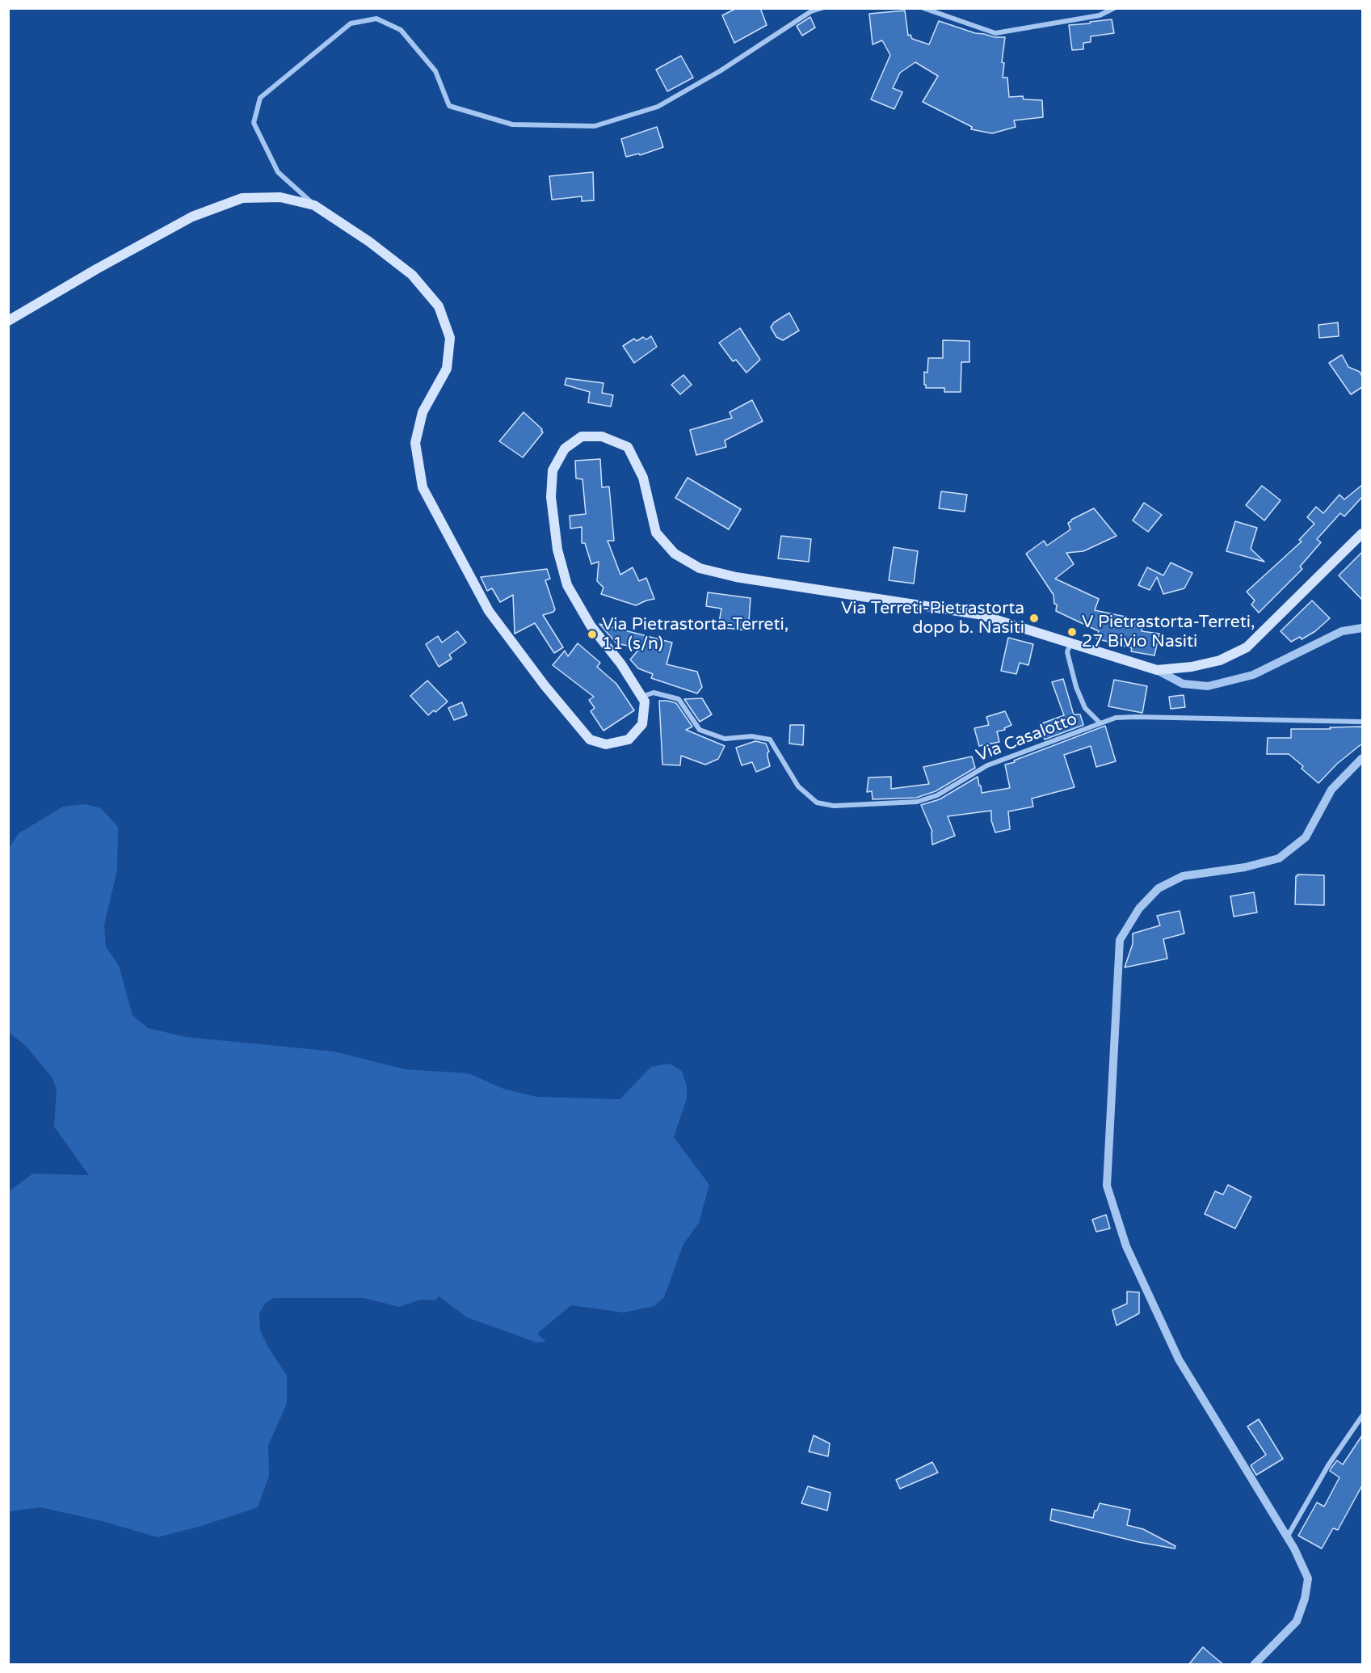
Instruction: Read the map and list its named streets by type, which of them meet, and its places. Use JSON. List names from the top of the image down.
{
  "streets": {
    "street": ["Via Casalotto"]
  },
  "places": ["Via Terreti-Pietrastorta dopo b. Nasiti", "V Pietrastorta-Terreti, 27 Bivio Nasiti", "Via Pietrastorta-Terreti, 11 (s/n)"]
}
